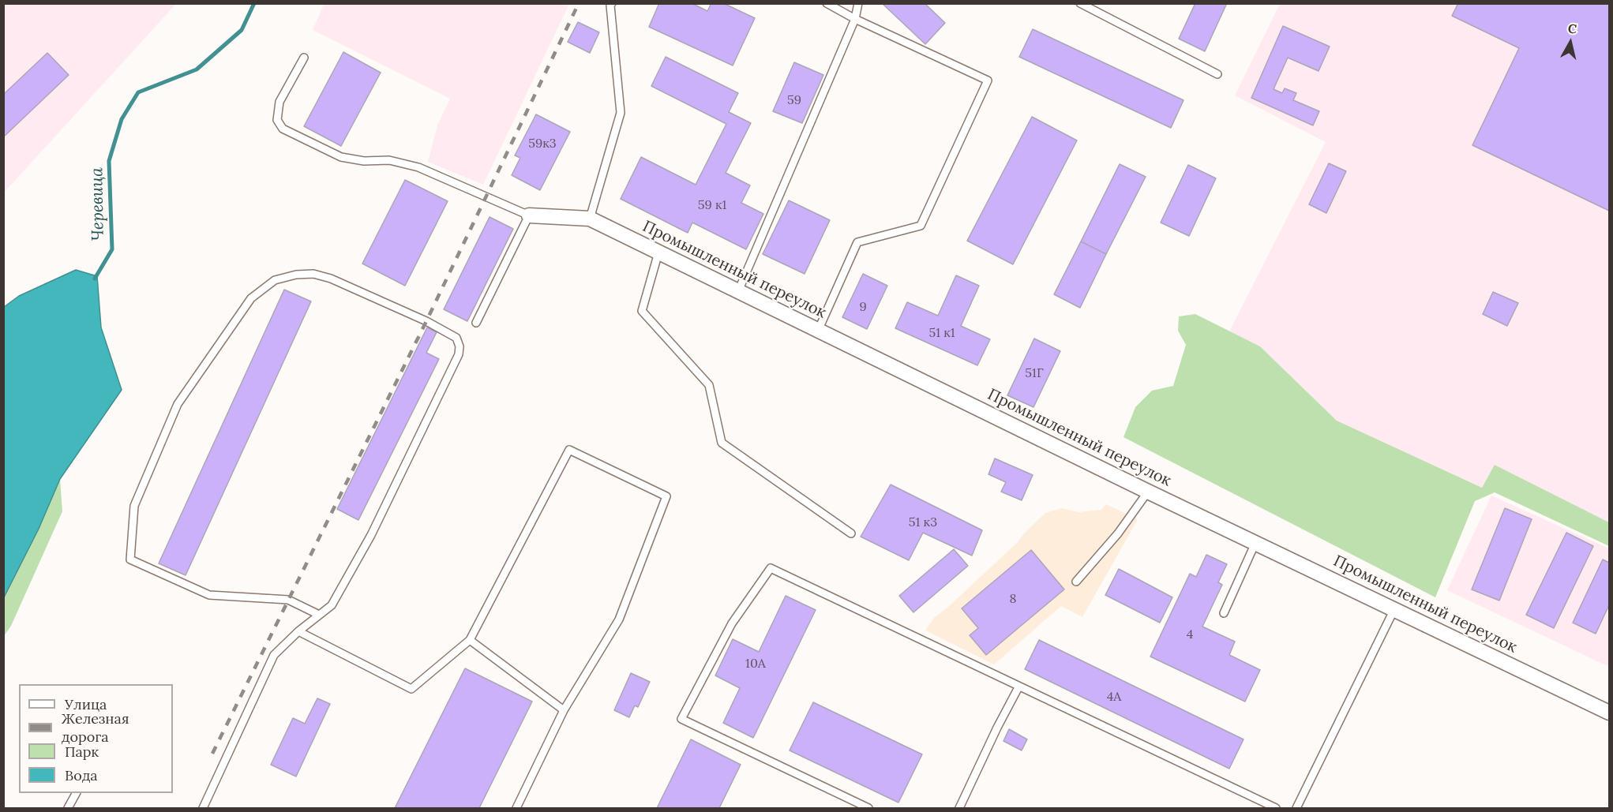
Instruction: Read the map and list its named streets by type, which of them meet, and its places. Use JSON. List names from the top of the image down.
{
  "streets": {
    "street": ["Промышленный переулок"]
  },
  "water": ["Черевица"],
  "house_numbers": [
    "59",
    "59к3",
    "59 к1",
    "9",
    "51 к1",
    "51Г",
    "51 к3",
    "8",
    "4",
    "10А",
    "4А"
  ],
  "legend": [
    "Улица",
    "Железная дорога",
    "Парк",
    "Вода"
  ],
  "north": "top"
}
